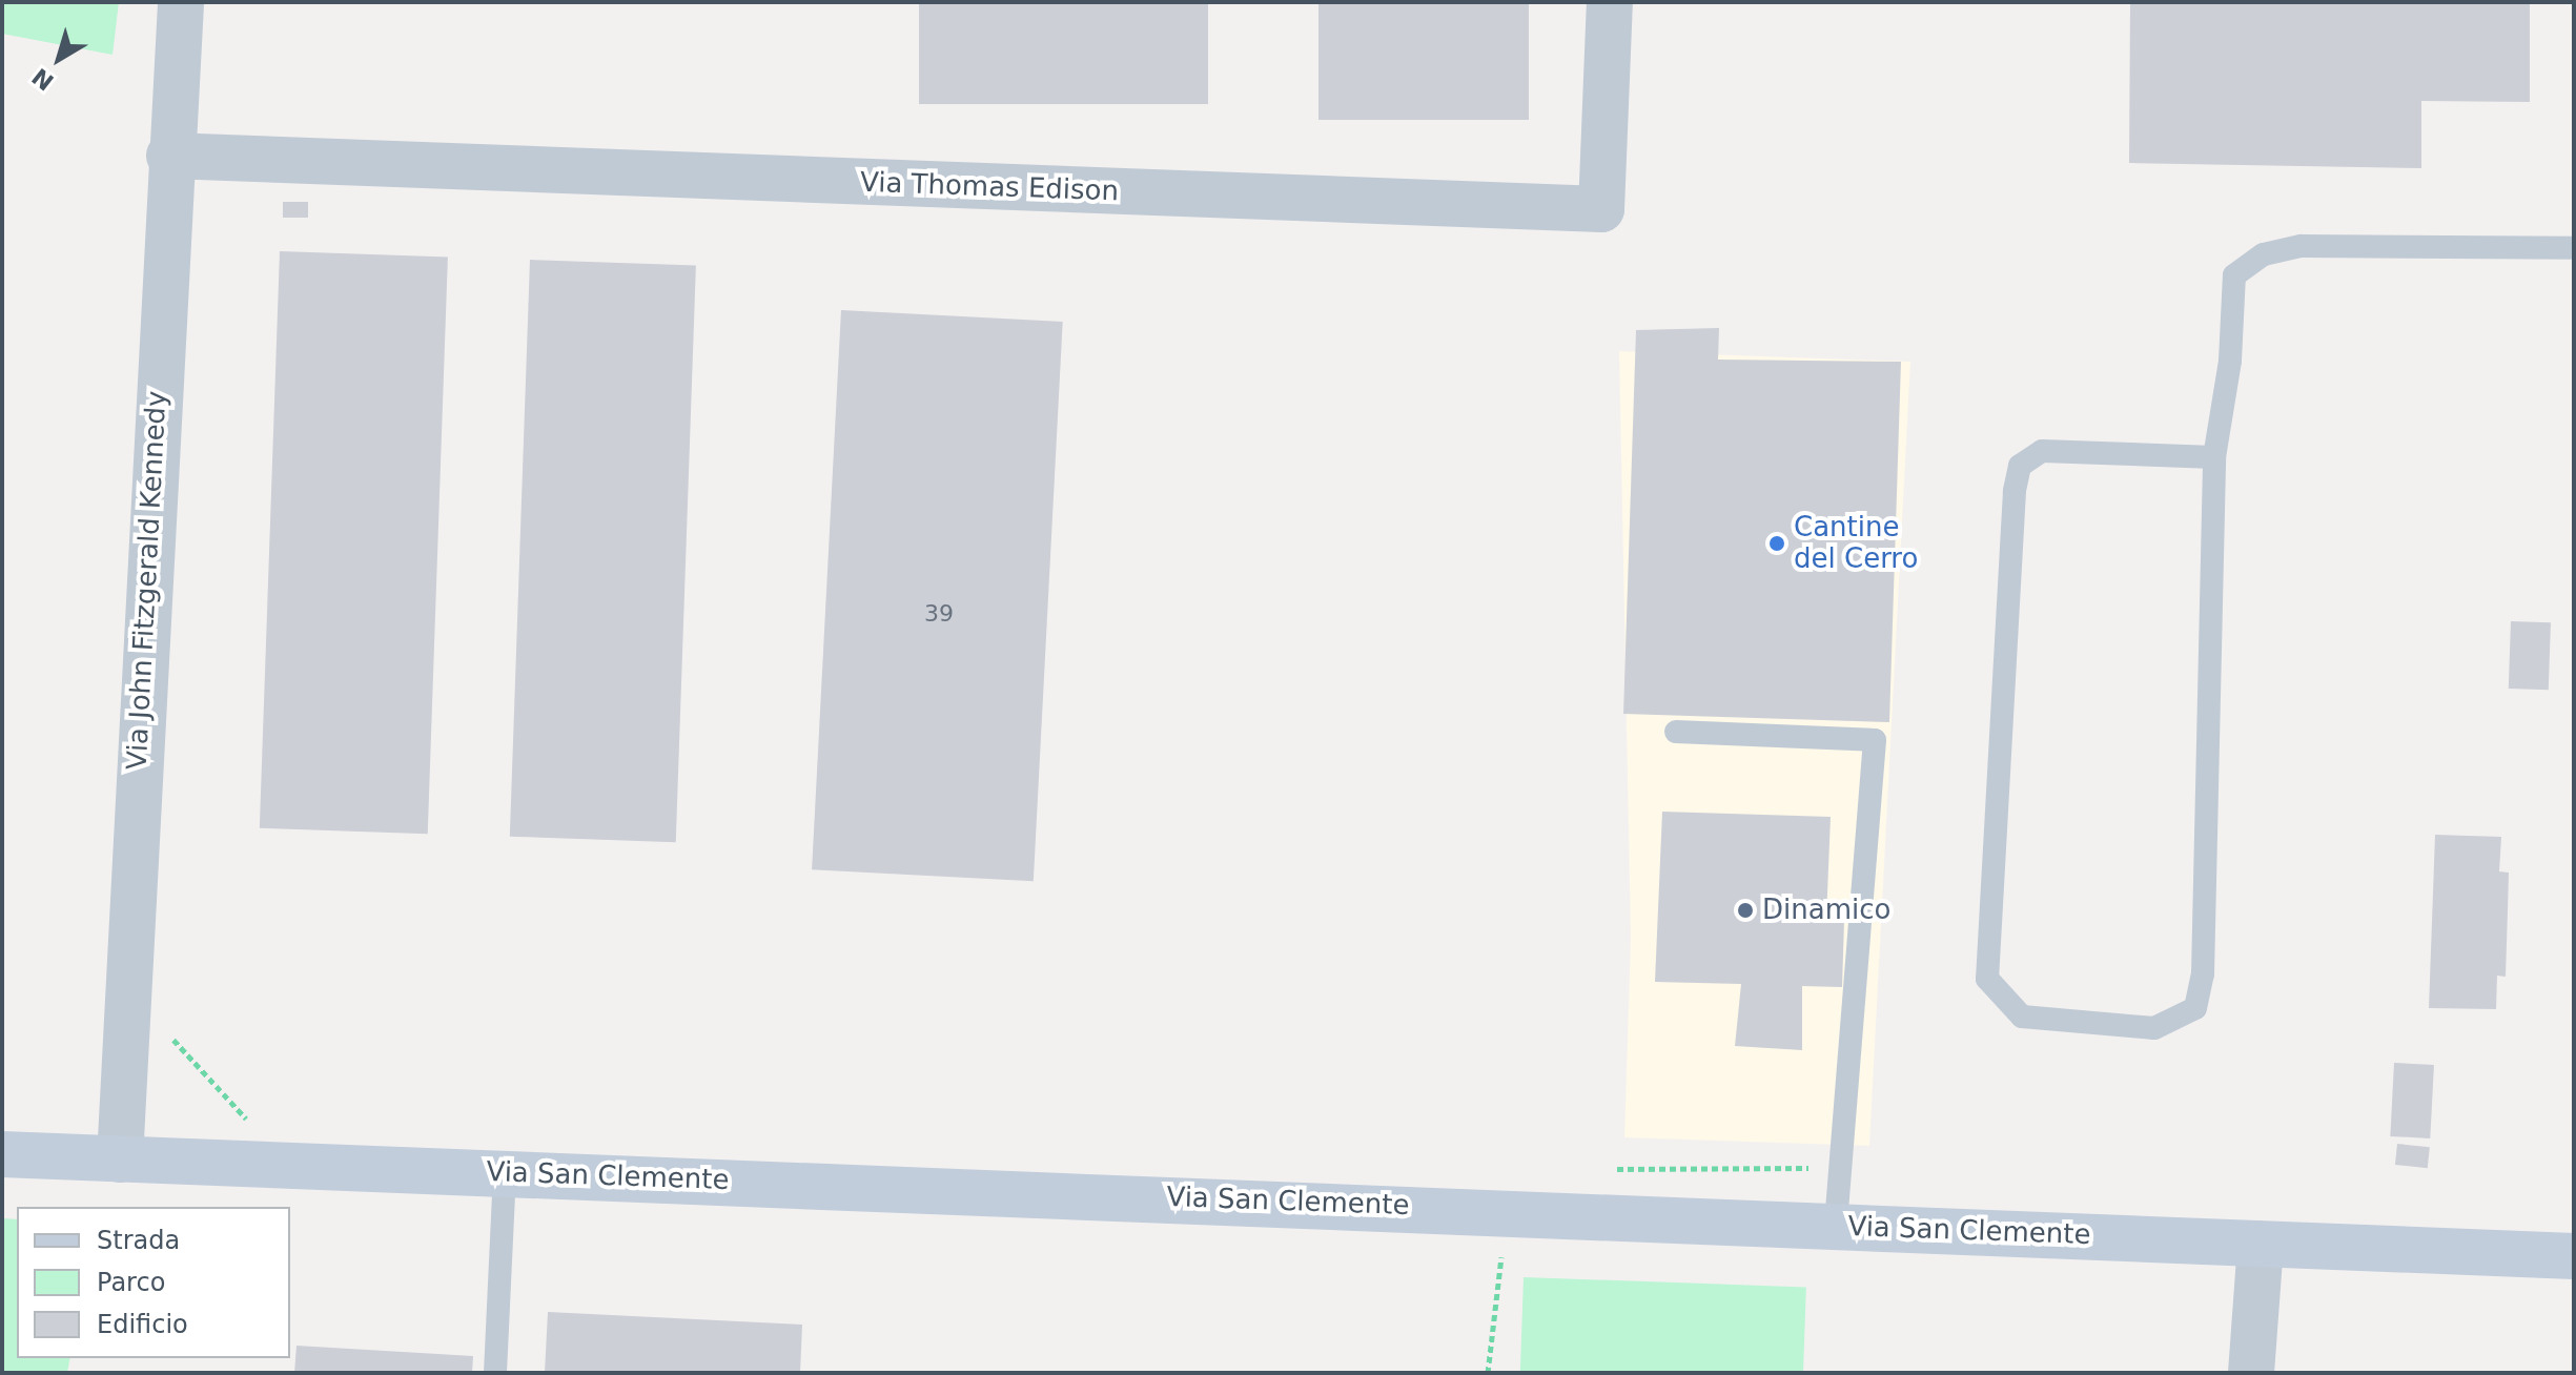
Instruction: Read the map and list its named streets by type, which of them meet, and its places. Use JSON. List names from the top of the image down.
{
  "streets": {
    "main road": ["Via San Clemente"],
    "street": ["Via Thomas Edison", "Via John Fitzgerald Kennedy"]
  },
  "crossings": [
    ["Via Thomas Edison", "Via John Fitzgerald Kennedy"],
    ["Via John Fitzgerald Kennedy", "Via San Clemente"]
  ],
  "places": ["Cantine del Cerro", "Dinamico"],
  "house_numbers": ["39"],
  "legend": ["Strada", "Parco", "Edificio"],
  "north": "bottom left"
}
